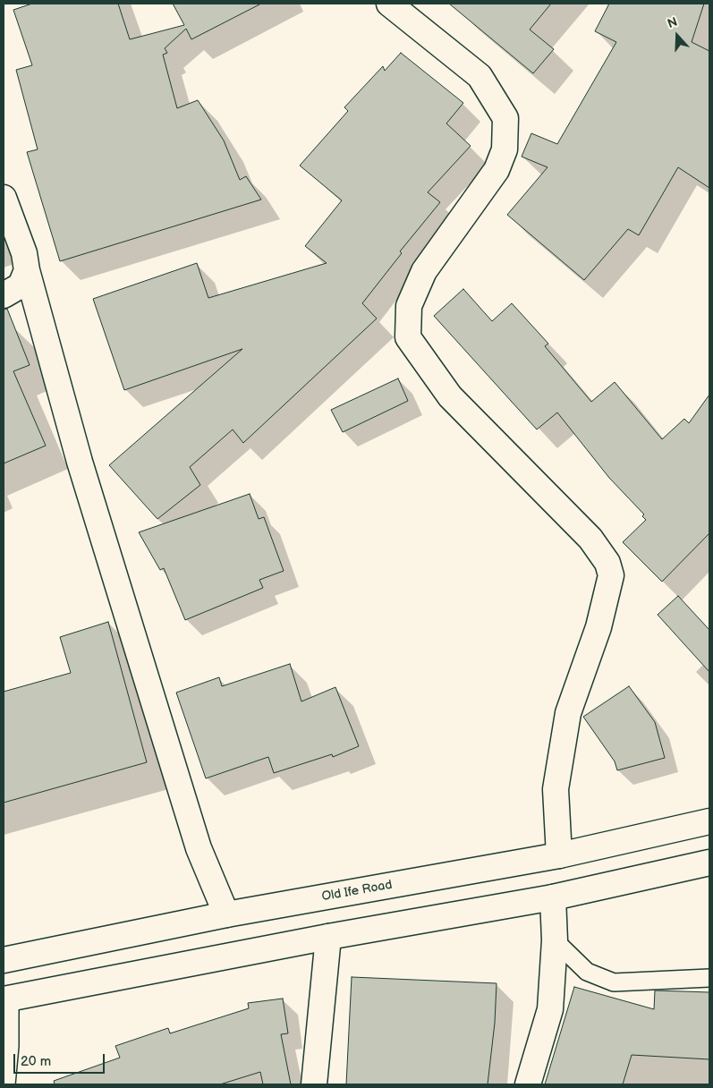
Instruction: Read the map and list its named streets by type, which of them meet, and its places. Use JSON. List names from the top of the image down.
{
  "streets": {
    "street": ["Old Ife Road"]
  },
  "scale_bar": "20 m",
  "north": "top"
}
